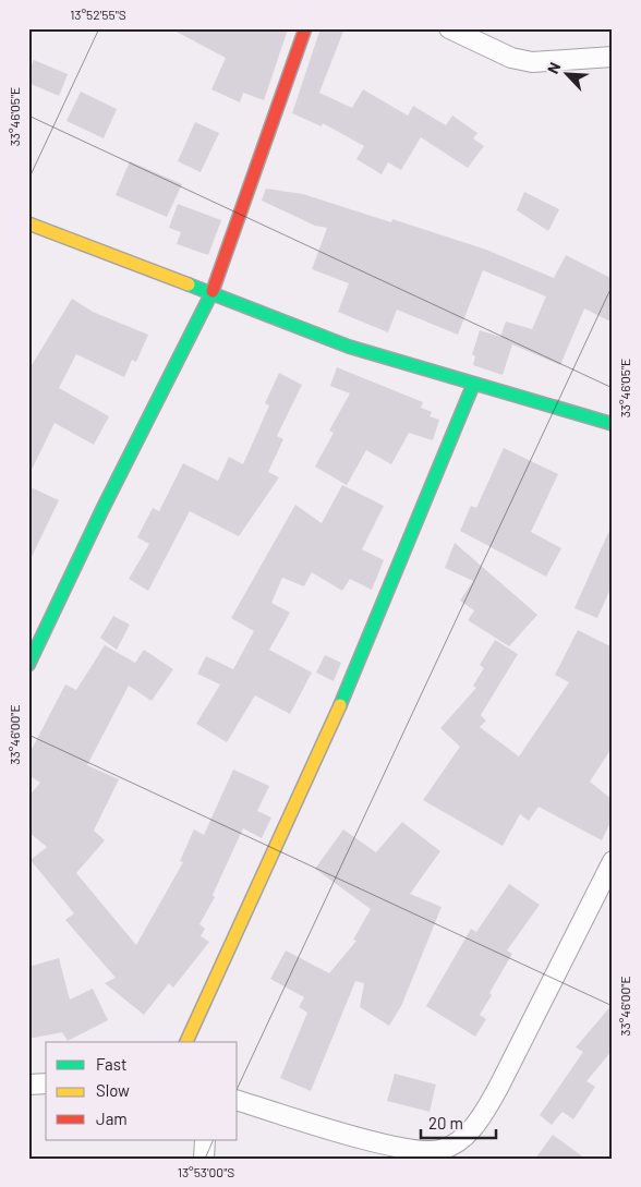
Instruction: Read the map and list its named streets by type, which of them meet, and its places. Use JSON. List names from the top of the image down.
{
  "legend": ["Fast", "Slow", "Jam"],
  "scale_bar": "20 m",
  "north": "top left",
  "coordinates": [
    "13°52'55\"S",
    "33°46'05\"E",
    "33°46'00\"E",
    "13°53'00\"S"
  ]
}
